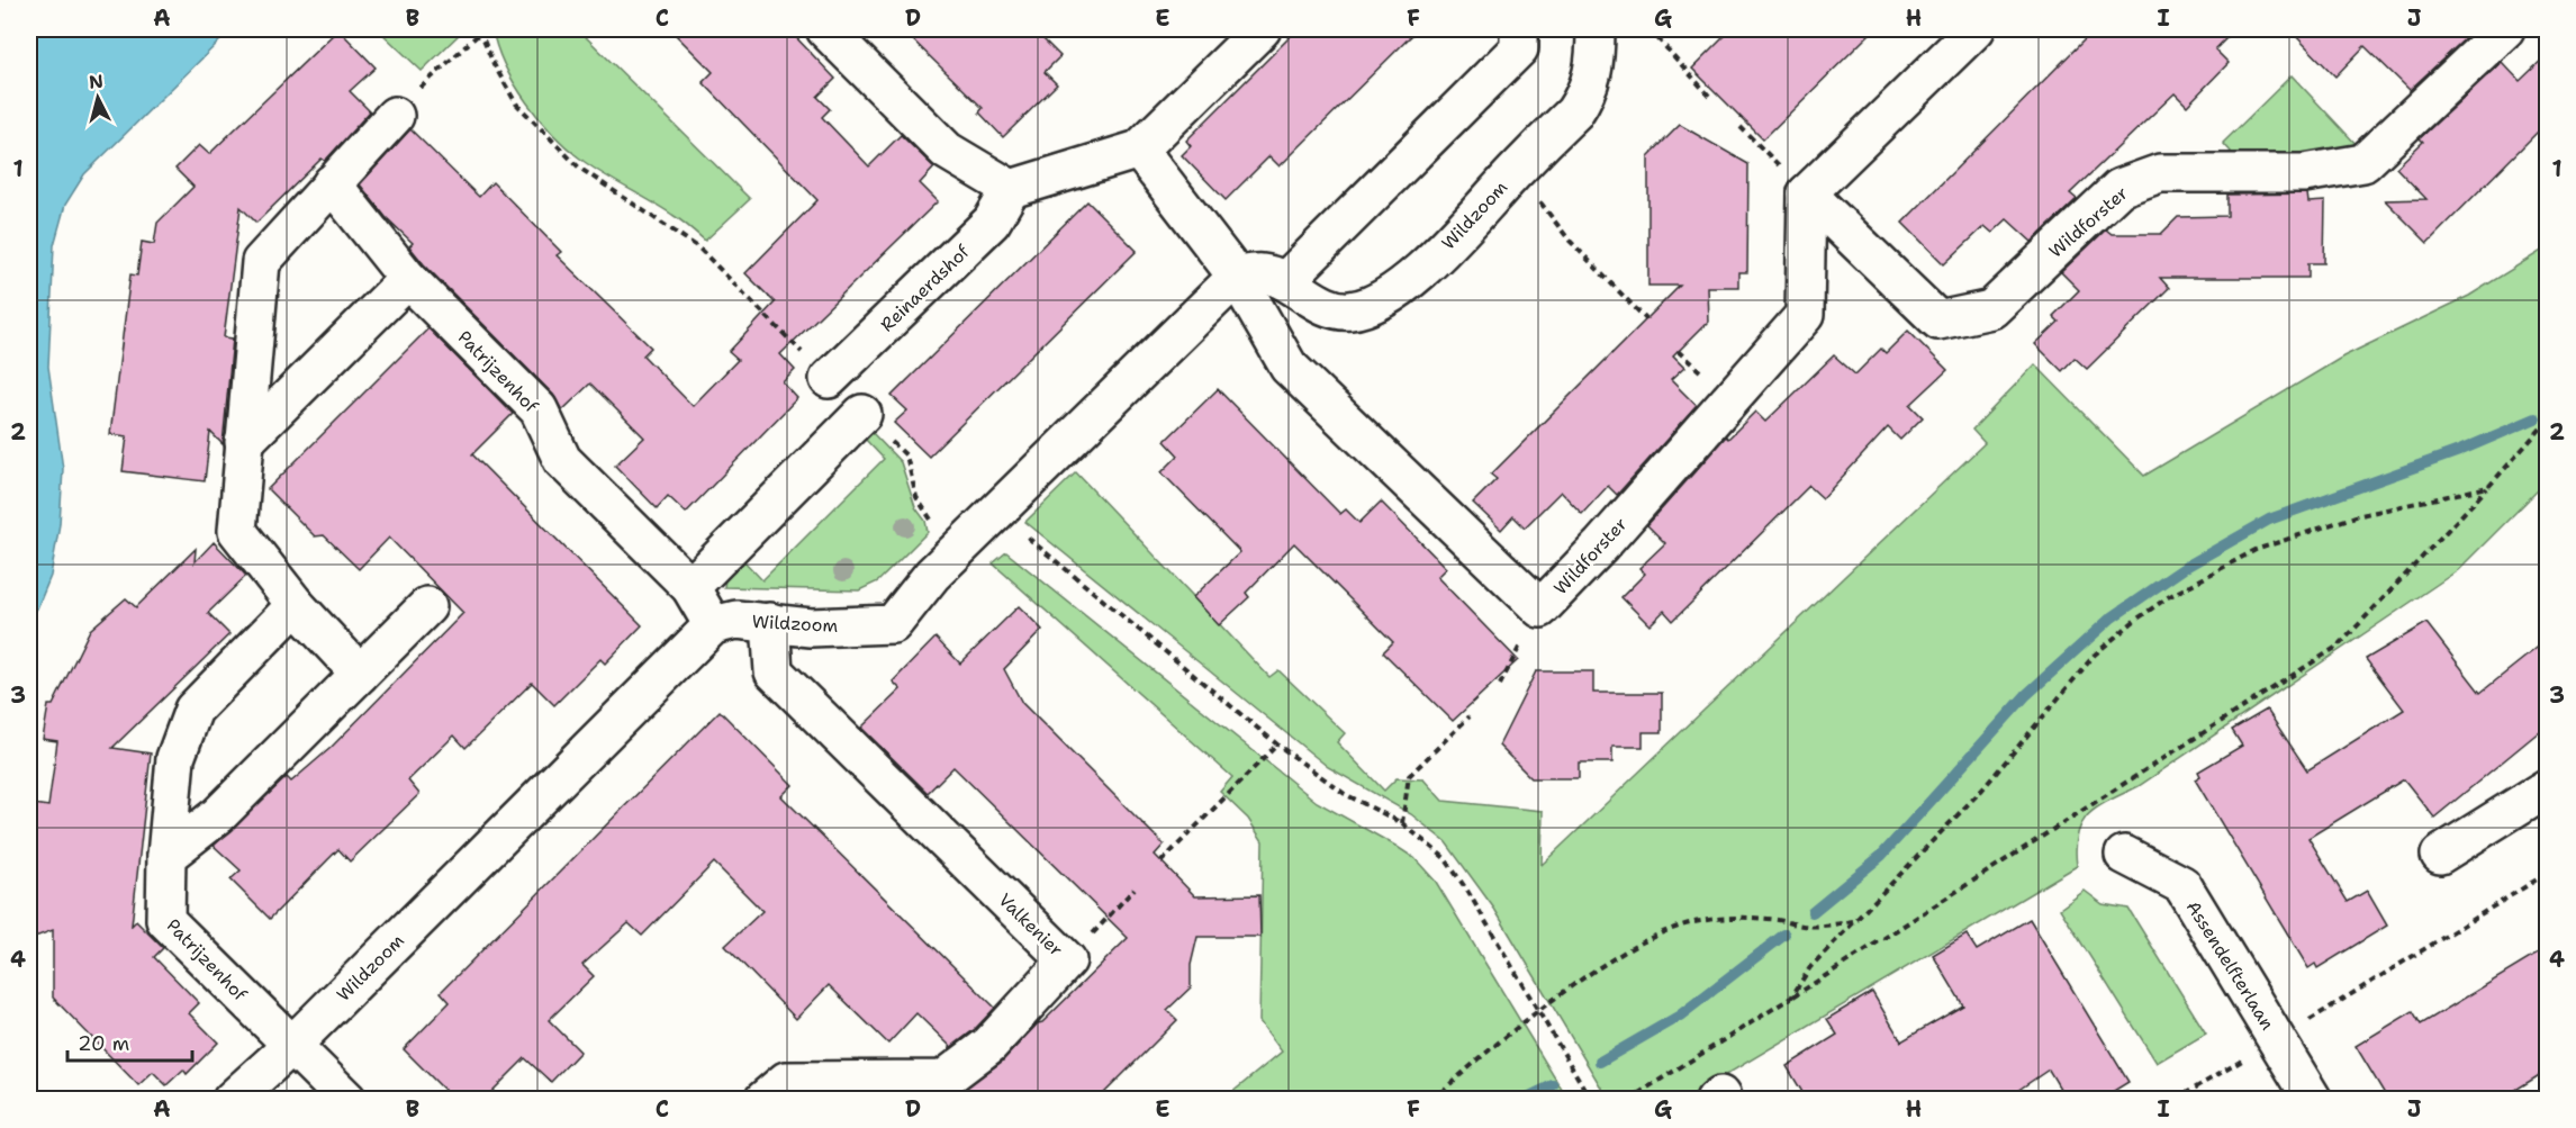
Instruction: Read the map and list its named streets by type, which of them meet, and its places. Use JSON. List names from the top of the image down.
{
  "streets": {
    "street": [
      "Wildzoom",
      "Wildforster",
      "Reinaerdshof",
      "Patrijzenhof",
      "Valkenier",
      "Assendelfterlaan"
    ]
  },
  "crossings": [
    ["Wildzoom", "Wildforster"],
    ["Wildzoom", "Patrijzenhof"],
    ["Wildzoom", "Valkenier"]
  ],
  "scale_bar": "20 m",
  "north": "top",
  "grid": {
    "columns": [
      "A",
      "B",
      "C",
      "D",
      "E",
      "F",
      "G",
      "H",
      "I",
      "J"
    ],
    "rows": [
      "1",
      "2",
      "3",
      "4"
    ]
  }
}
